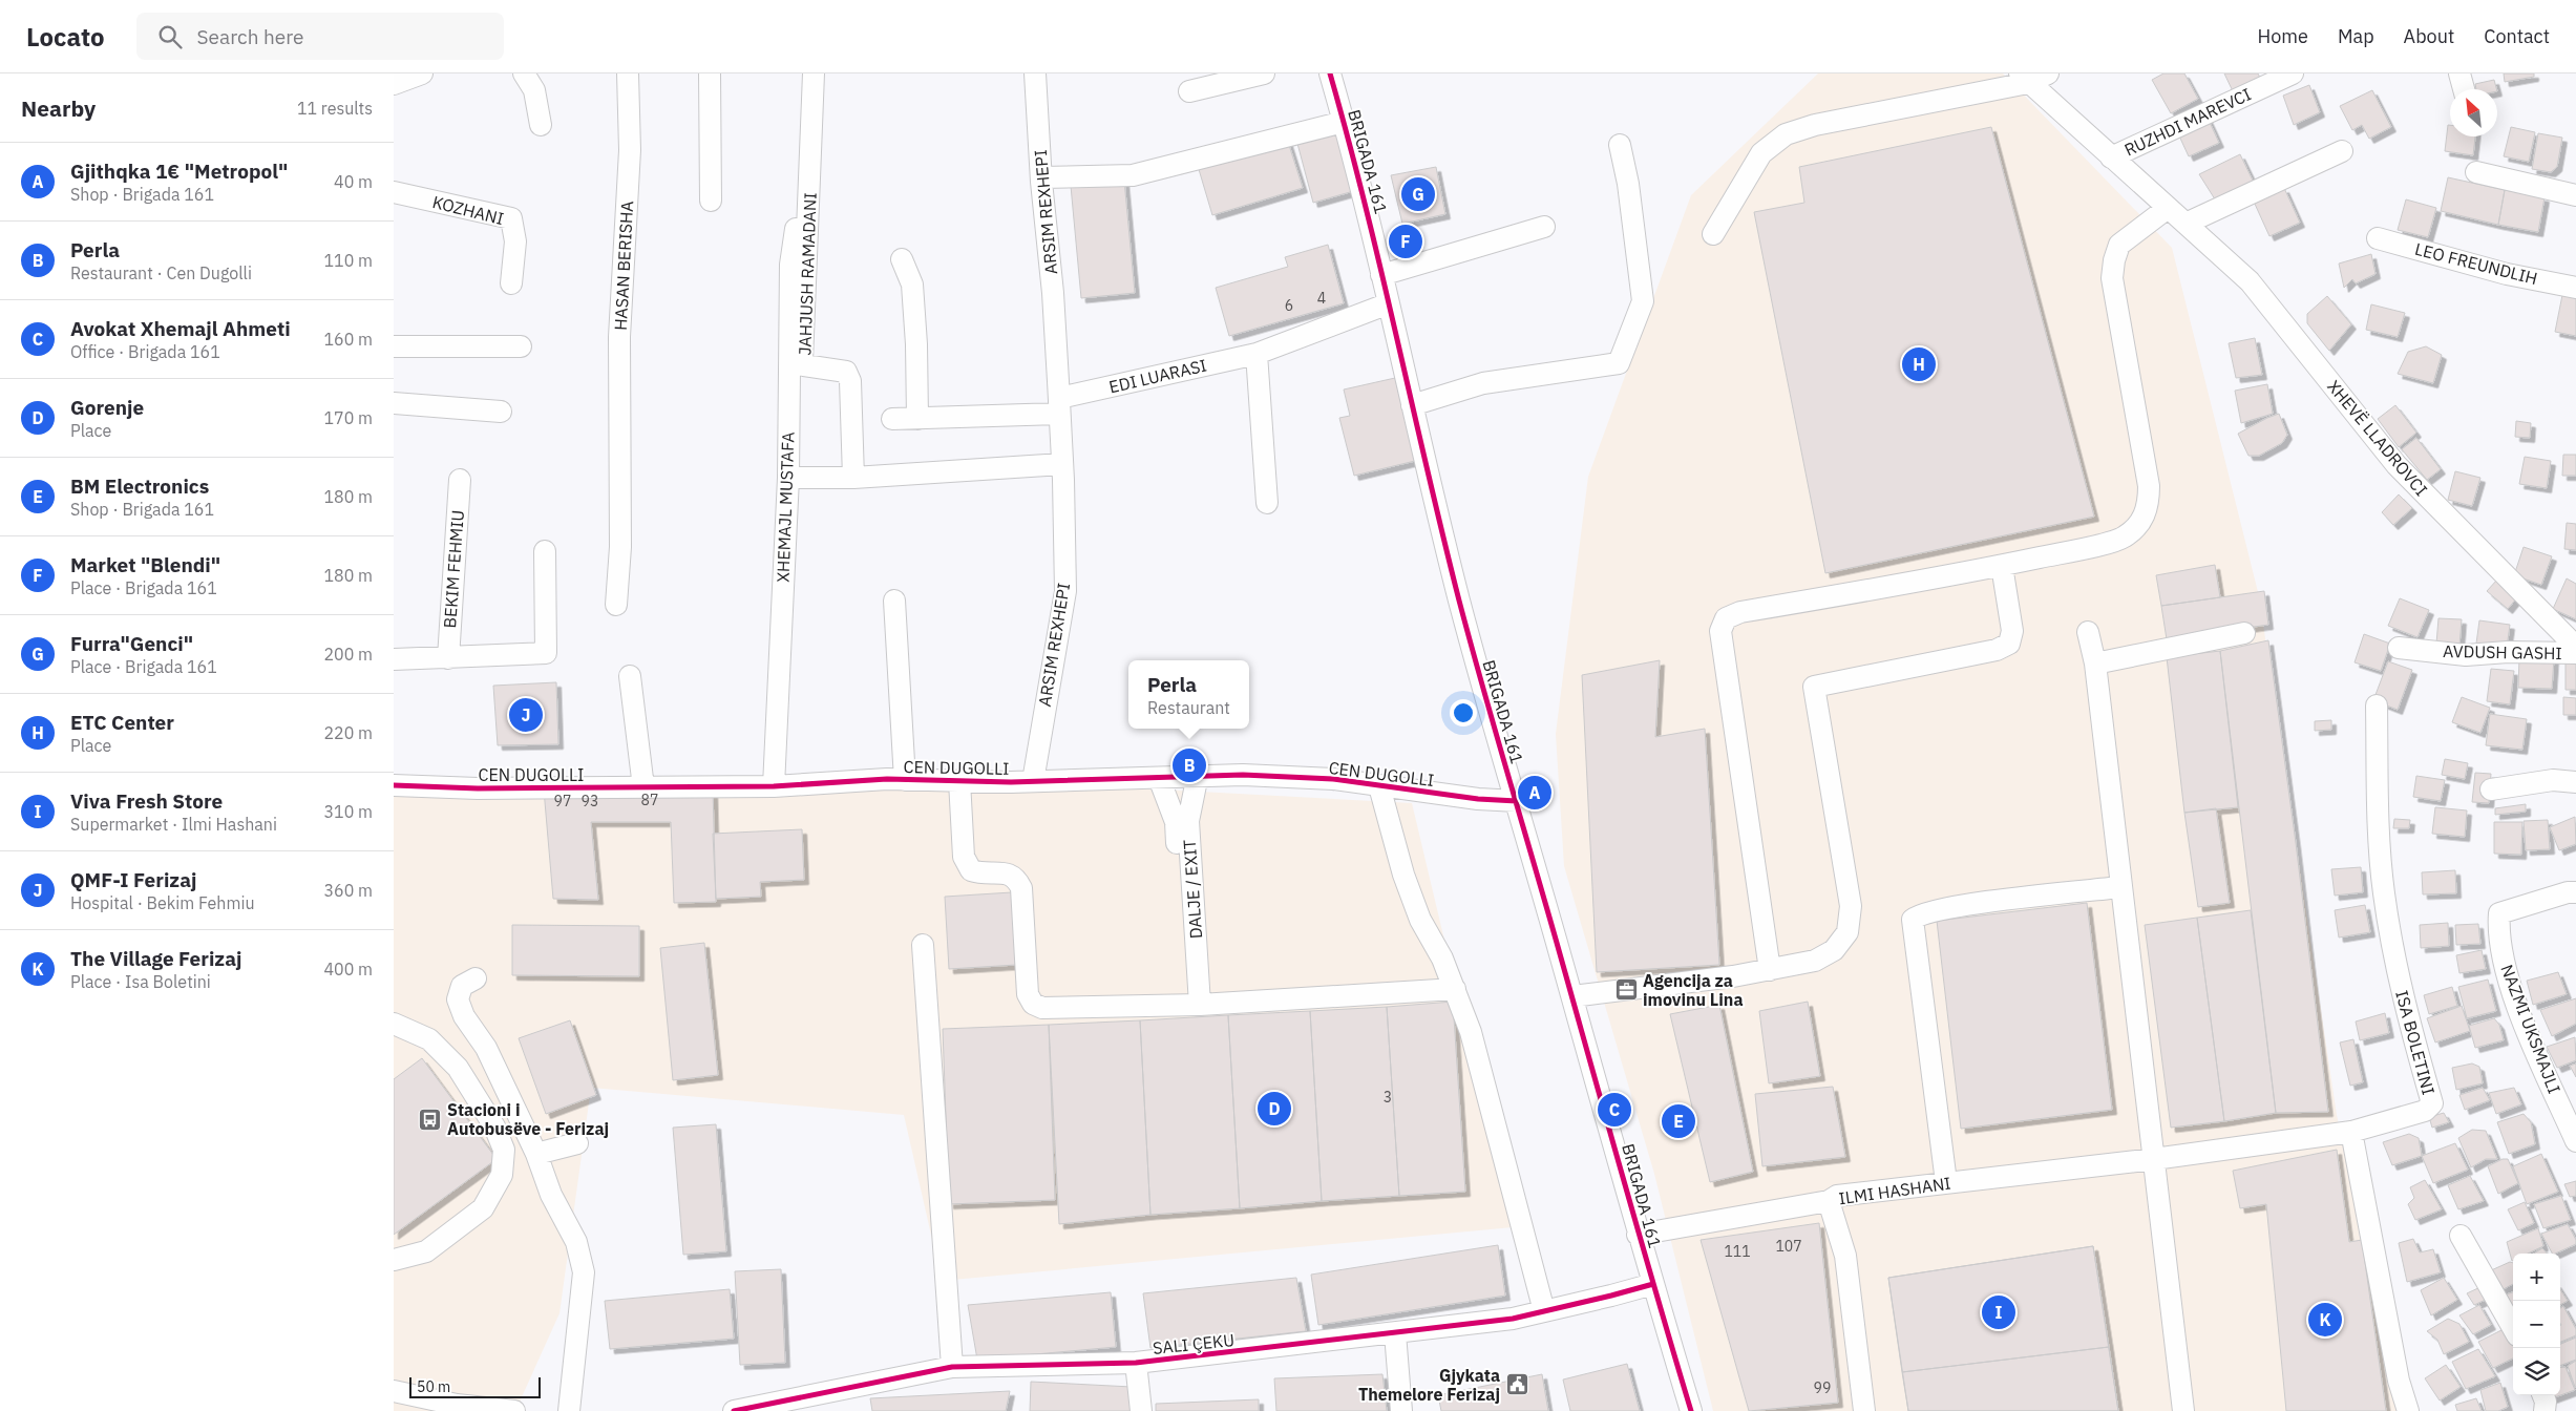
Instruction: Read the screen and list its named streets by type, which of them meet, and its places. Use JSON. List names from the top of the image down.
{
  "streets": {
    "street": [
      "RUZHDI MAREVCI",
      "BRIGADA 161",
      "KOZHANI",
      "ARSIM REXHEPI",
      "LEO FREUNDLIH",
      "HASAN BERISHA",
      "JAHJUSH RAMADANI",
      "EDI LUARASI",
      "XHEVË LLADROVCI",
      "XHEMAJL MUSTAFA",
      "BEKIM FEHMIU",
      "AVDUSH GASHI",
      "CEN DUGOLLI",
      "DALJE / EXIT",
      "NAZMI UKSMAJLI",
      "ISA BOLETINI",
      "ILMI HASHANI",
      "SALI ÇEKU"
    ]
  },
  "crossings": [
    ["RUZHDI MAREVCI", "XHEVË LLADROVCI"],
    ["BRIGADA 161", "EDI LUARASI"],
    ["BRIGADA 161", "CEN DUGOLLI"],
    ["BRIGADA 161", "ILMI HASHANI"],
    ["BRIGADA 161", "SALI ÇEKU"],
    ["ARSIM REXHEPI", "EDI LUARASI"],
    ["ARSIM REXHEPI", "CEN DUGOLLI"],
    ["XHEMAJL MUSTAFA", "CEN DUGOLLI"],
    ["CEN DUGOLLI", "DALJE / EXIT"],
    ["ISA BOLETINI", "ILMI HASHANI"]
  ],
  "places": {
    "office": ["Agencija za imovinu Lina"],
    "bus stop": ["Stacioni i Autobusëve - Ferizaj"],
    "public building": ["Gjykata Themelore Ferizaj"]
  },
  "house_numbers": [
    "4",
    "6",
    "87",
    "97",
    "93",
    "3",
    "107",
    "111",
    "99"
  ],
  "scale_bar": "50 m",
  "north": "top left",
  "page": {
    "header": "Locato",
    "search": "Search here",
    "nav": [
      "Home",
      "Map",
      "About",
      "Contact"
    ],
    "heading": ["Nearby", "11 results"],
    "list": [
      {
        "mark": "A",
        "name": "Gjithqka 1€ \"Metropol\"",
        "note": "Shop · Brigada 161",
        "value": "40 m"
      },
      {
        "mark": "B",
        "name": "Perla",
        "note": "Restaurant · Cen Dugolli",
        "value": "110 m"
      },
      {
        "mark": "C",
        "name": "Avokat Xhemajl Ahmeti",
        "note": "Office · Brigada 161",
        "value": "160 m"
      },
      {
        "mark": "D",
        "name": "Gorenje",
        "note": "Place",
        "value": "170 m"
      },
      {
        "mark": "E",
        "name": "BM Electronics",
        "note": "Shop · Brigada 161",
        "value": "180 m"
      },
      {
        "mark": "F",
        "name": "Market \"Blendi\"",
        "note": "Place · Brigada 161",
        "value": "180 m"
      },
      {
        "mark": "G",
        "name": "Furra\"Genci\"",
        "note": "Place · Brigada 161",
        "value": "200 m"
      },
      {
        "mark": "H",
        "name": "ETC Center",
        "note": "Place",
        "value": "220 m"
      },
      {
        "mark": "I",
        "name": "Viva Fresh Store",
        "note": "Supermarket · Ilmi Hashani",
        "value": "310 m"
      },
      {
        "mark": "J",
        "name": "QMF-I Ferizaj",
        "note": "Hospital · Bekim Fehmiu",
        "value": "360 m"
      },
      {
        "mark": "K",
        "name": "The Village Ferizaj",
        "note": "Place · Isa Boletini",
        "value": "400 m"
      }
    ],
    "pins": [
      "G",
      "F",
      "H",
      "J",
      "B",
      "A",
      "D",
      "C",
      "E",
      "I",
      "K"
    ],
    "popup": ["Perla", "Restaurant"],
    "map_buttons": ["+", "−"],
    "scale": "50 m"
  }
}
